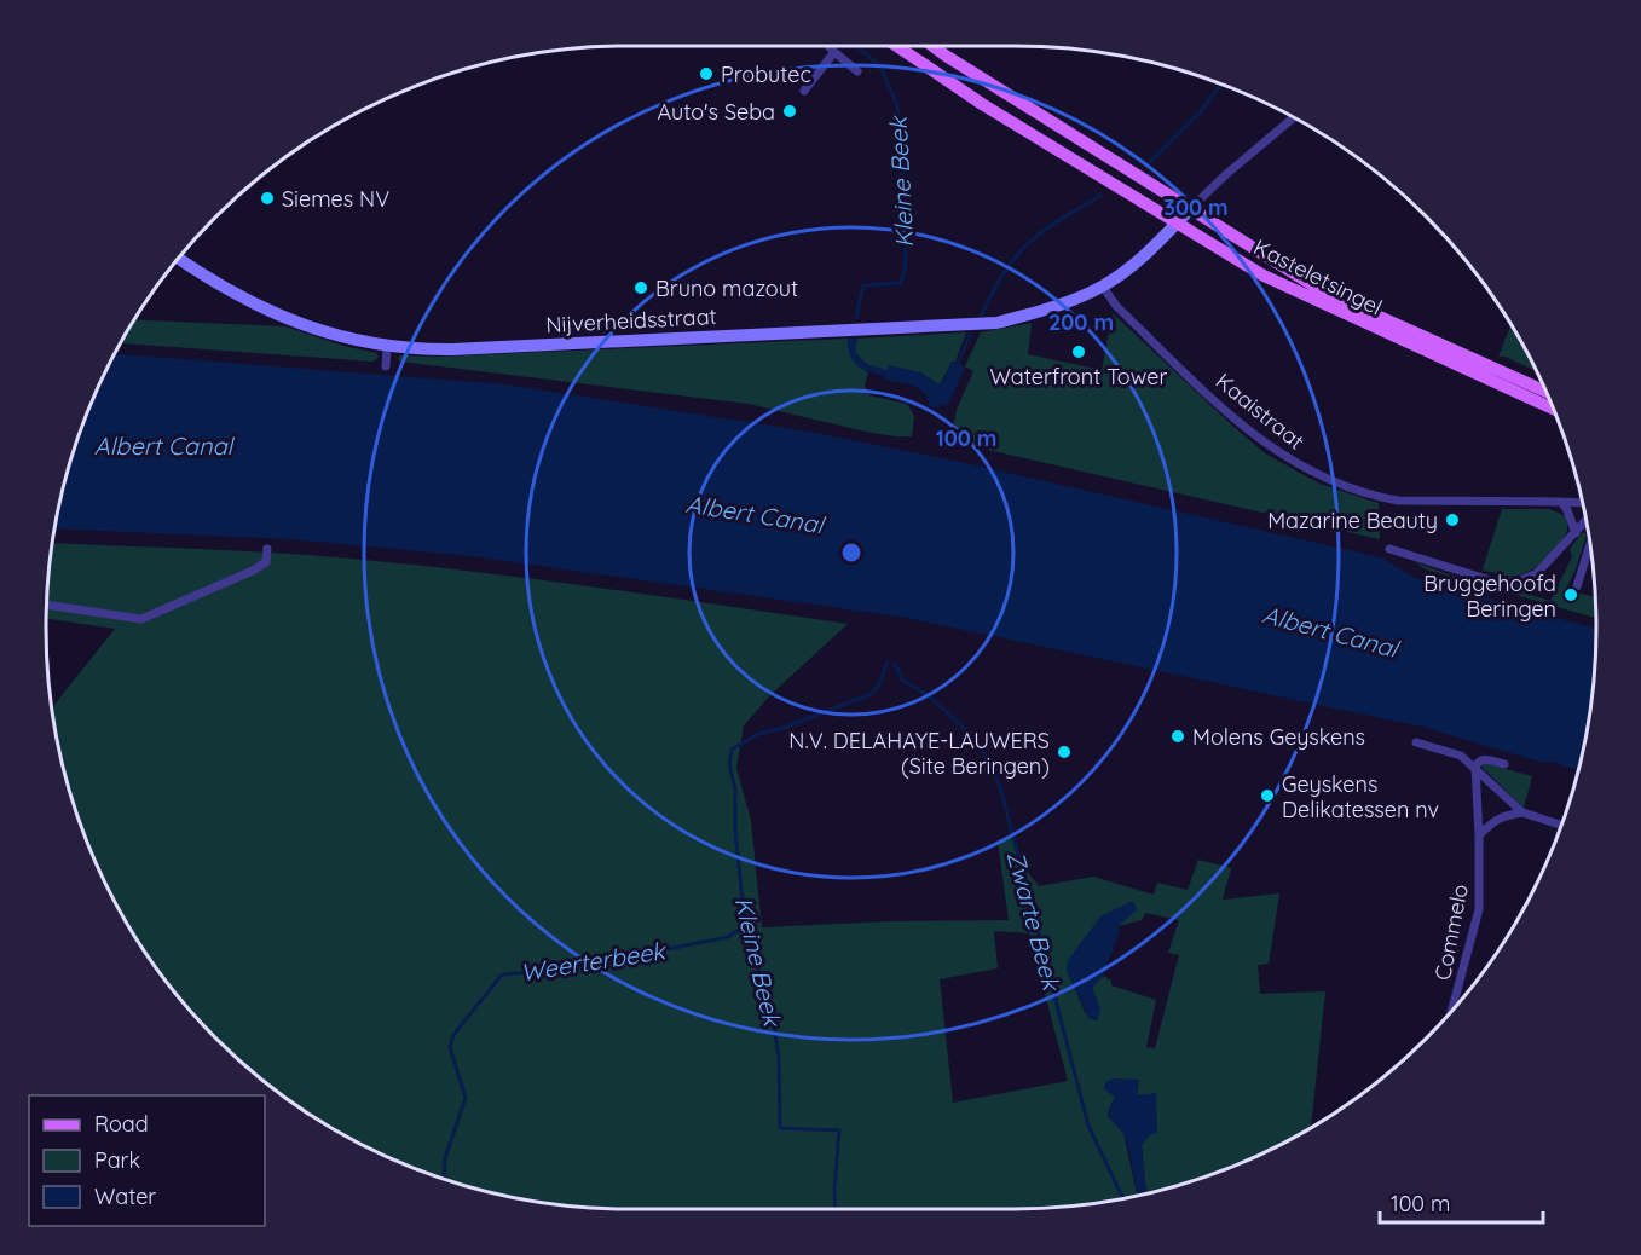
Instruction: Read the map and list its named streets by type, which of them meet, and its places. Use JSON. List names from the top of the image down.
{
  "streets": {
    "main road": ["Kasteletsingel"],
    "street": ["Nijverheidsstraat", "Kaaistraat", "Commelo"]
  },
  "crossings": [
    ["Kasteletsingel", "Nijverheidsstraat"],
    ["Nijverheidsstraat", "Kaaistraat"]
  ],
  "water": [
    "Kleine Beek",
    "Albert Canal",
    "Zwarte Beek",
    "Weerterbeek"
  ],
  "places": [
    "Probutec",
    "Auto's Seba",
    "Siemes NV",
    "Bruno mazout",
    "Waterfront Tower",
    "Mazarine Beauty",
    "Bruggehoofd Beringen",
    "Molens Geyskens",
    "N.V. DELAHAYE-LAUWERS (Site Beringen)",
    "Geyskens Delikatessen nv"
  ],
  "legend": ["Road", "Park", "Water"],
  "scale_bar": "100 m",
  "rings": ["300 m", "200 m", "100 m"]
}
